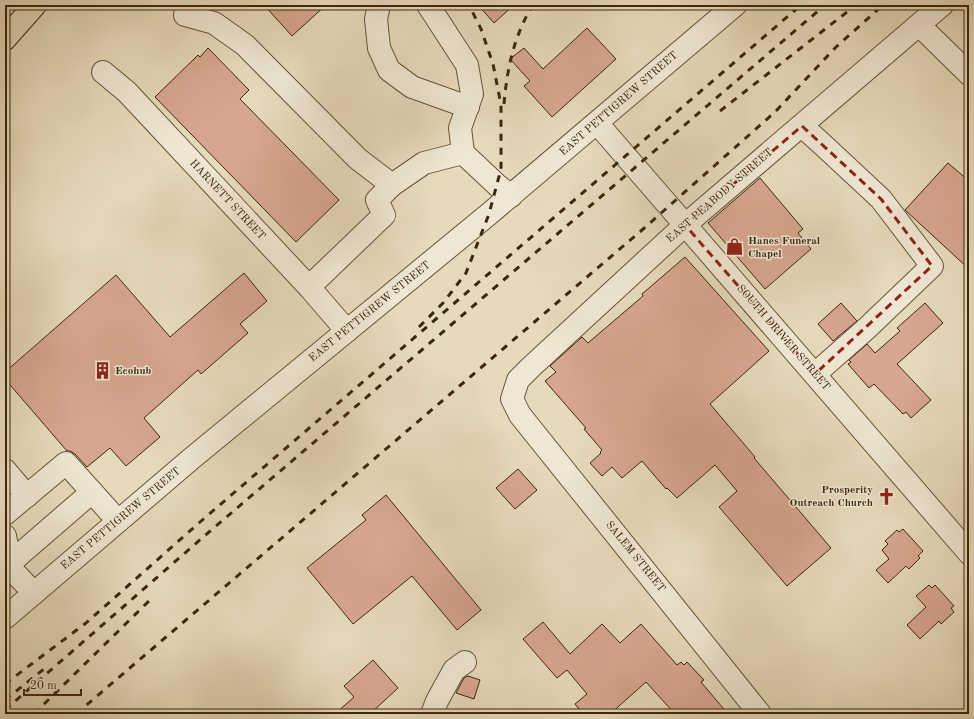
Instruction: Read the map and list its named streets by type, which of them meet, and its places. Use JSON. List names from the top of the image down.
{
  "streets": {
    "street": [
      "EAST PETTIGREW STREET",
      "EAST PEABODY STREET",
      "HARNETT STREET",
      "SOUTH DRIVER STREET",
      "SALEM STREET"
    ]
  },
  "crossings": [
    ["EAST PETTIGREW STREET", "HARNETT STREET"],
    ["EAST PETTIGREW STREET", "SOUTH DRIVER STREET"],
    ["EAST PEABODY STREET", "SOUTH DRIVER STREET"],
    ["EAST PEABODY STREET", "SALEM STREET"]
  ],
  "places": {
    "shop": ["Hanes Funeral Chapel"],
    "building": ["Ecohub"],
    "church": ["Prosperity Outreach Church"]
  },
  "scale_bar": "20 m"
}
